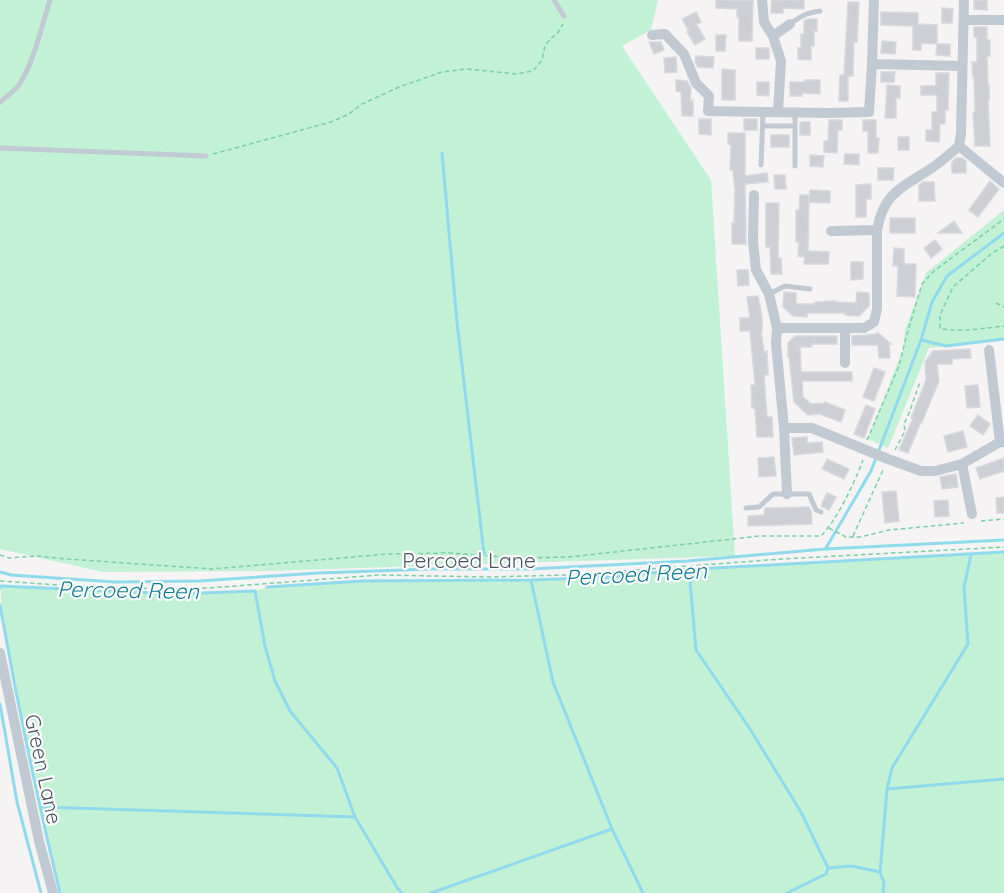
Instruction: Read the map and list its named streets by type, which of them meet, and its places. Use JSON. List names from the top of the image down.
{
  "streets": {
    "street": ["Green Lane"],
    "path": ["Percoed Lane"]
  },
  "water": ["Percoed Reen"]
}
